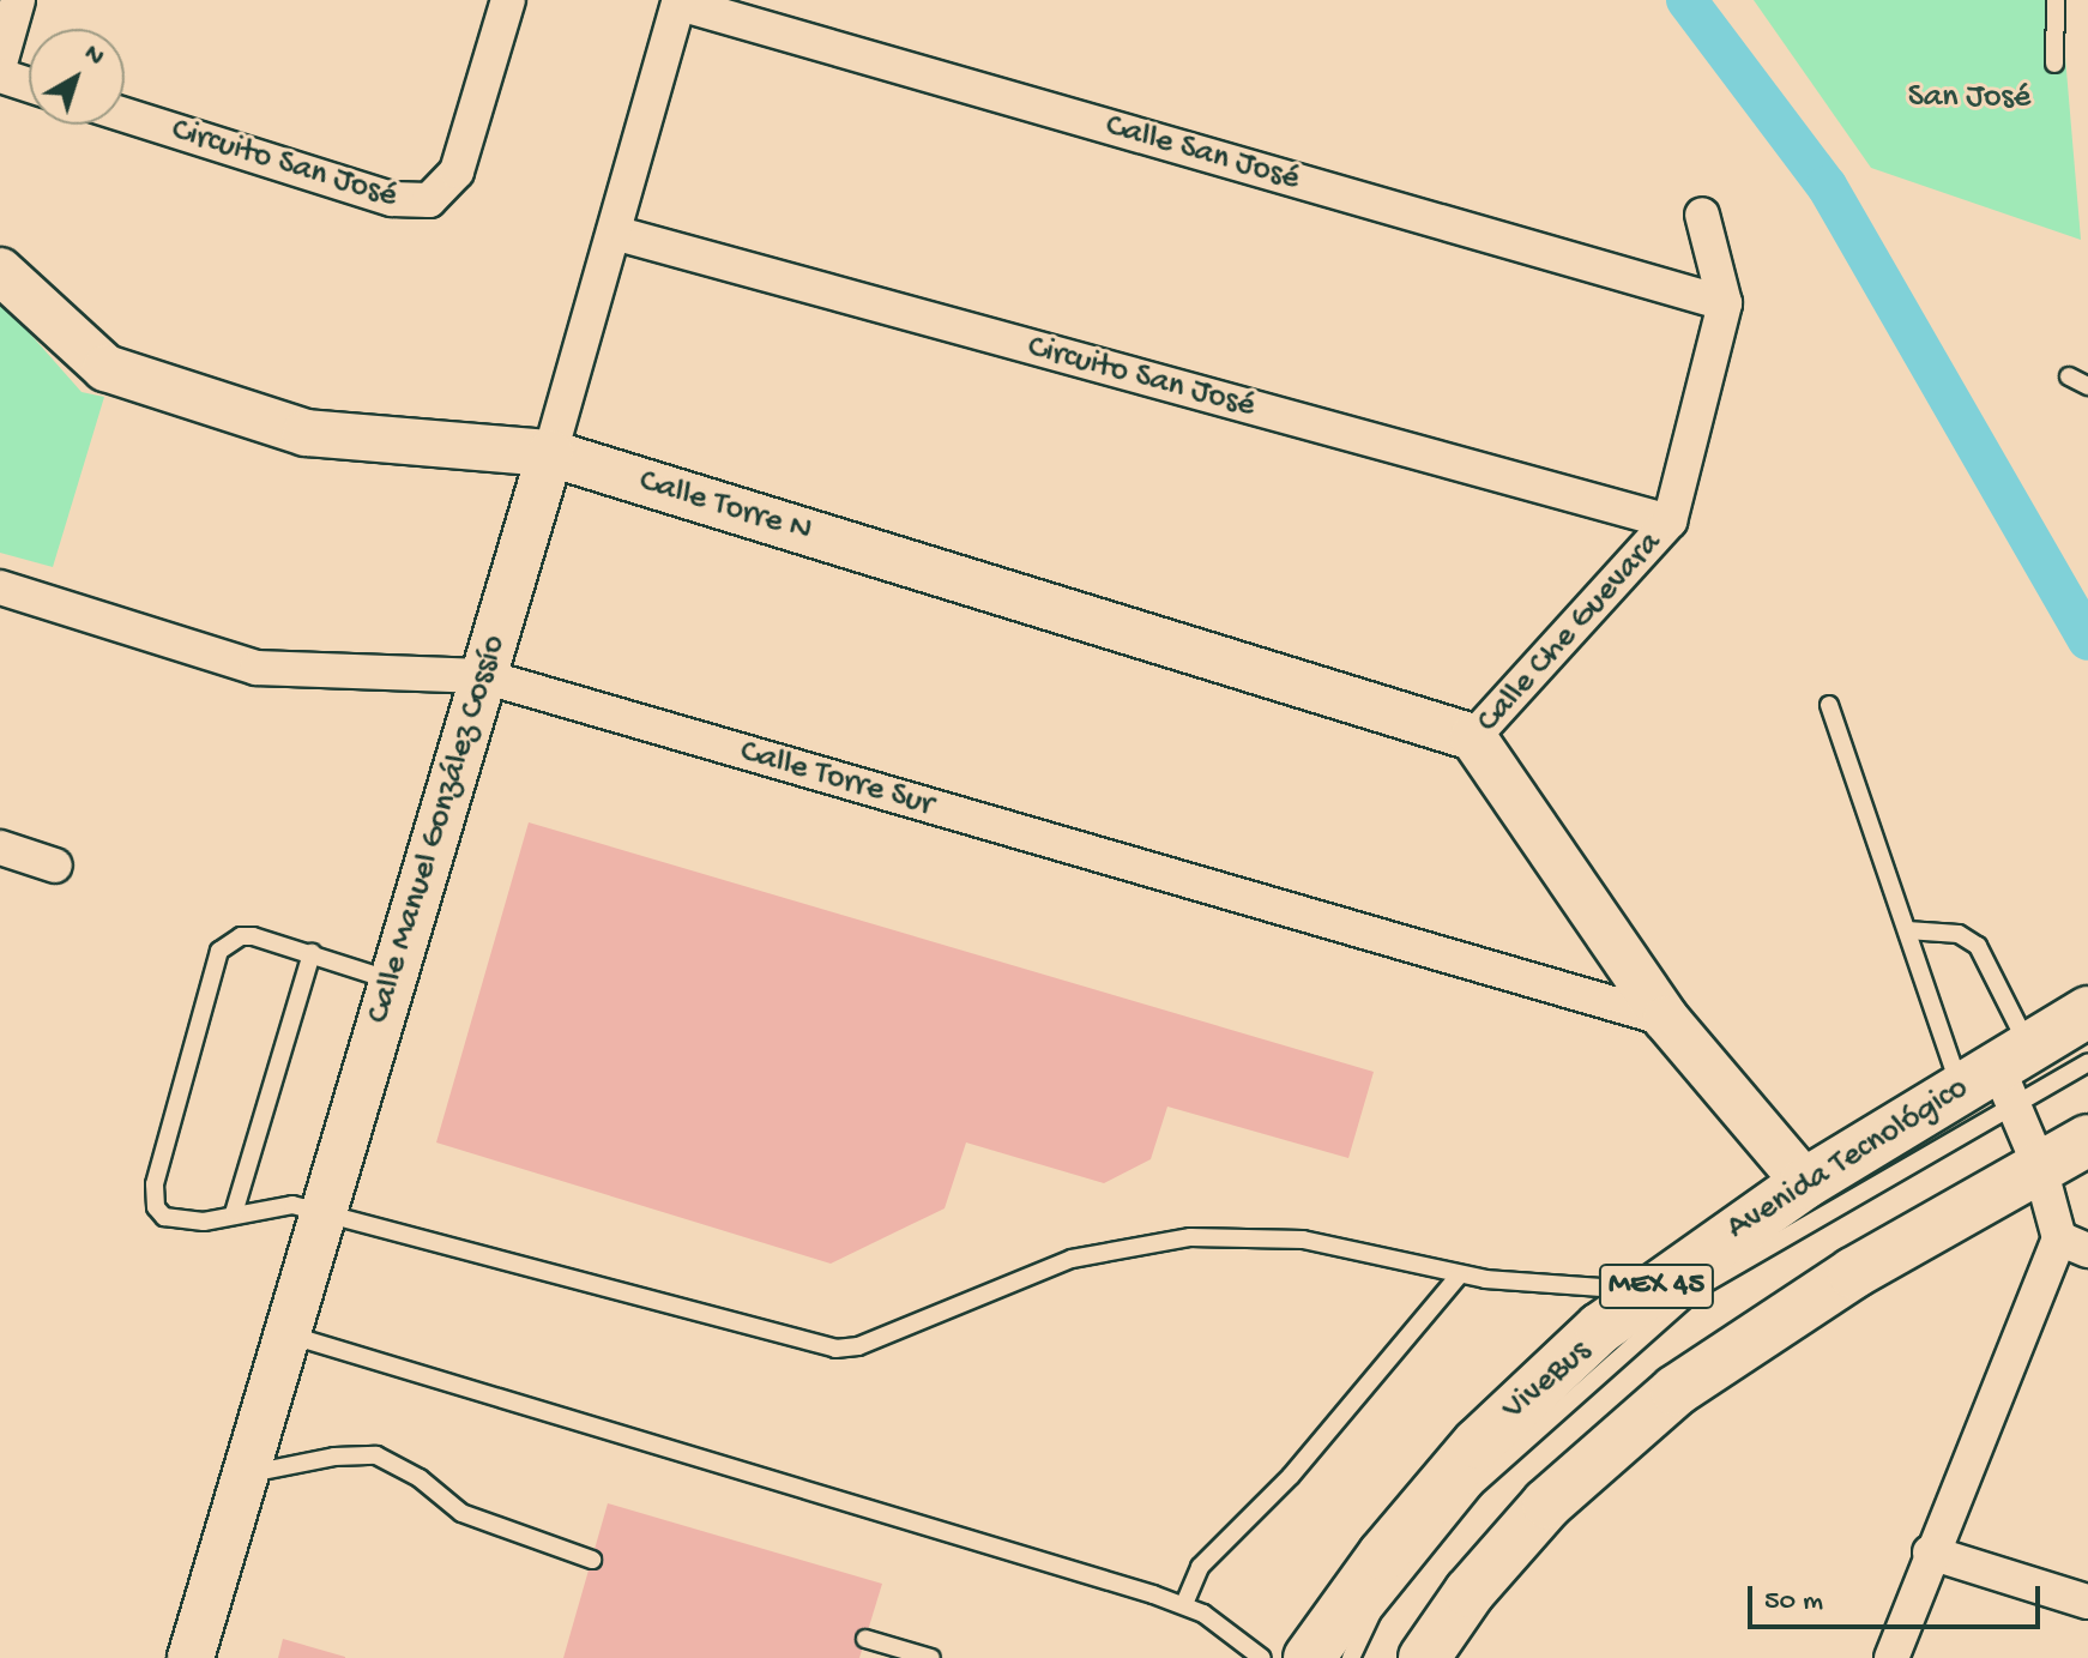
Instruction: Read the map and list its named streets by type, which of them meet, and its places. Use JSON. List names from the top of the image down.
{
  "streets": {
    "main road": ["Avenida Tecnológico", "MEX 45"],
    "street": [
      "Calle San José",
      "Circuito San José",
      "Calle Torre N",
      "Calle Che Guevara",
      "Calle Torre Sur",
      "Calle Manuel González Cossío"
    ],
    "lane": ["ViveBus"]
  },
  "crossings": [
    ["Calle San José", "Calle Che Guevara"],
    ["Calle San José", "Calle Manuel González Cossío"],
    ["Circuito San José", "Calle Che Guevara"],
    ["Circuito San José", "Calle Manuel González Cossío"],
    ["Calle Torre N", "Calle Che Guevara"],
    ["Calle Torre N", "Calle Manuel González Cossío"],
    ["Calle Che Guevara", "Calle Torre Sur"],
    ["Calle Che Guevara", "Avenida Tecnológico"],
    ["Calle Torre Sur", "Calle Manuel González Cossío"],
    ["Avenida Tecnológico", "ViveBus"]
  ],
  "parks": ["San José"],
  "scale_bar": "50 m",
  "north": "top right"
}
